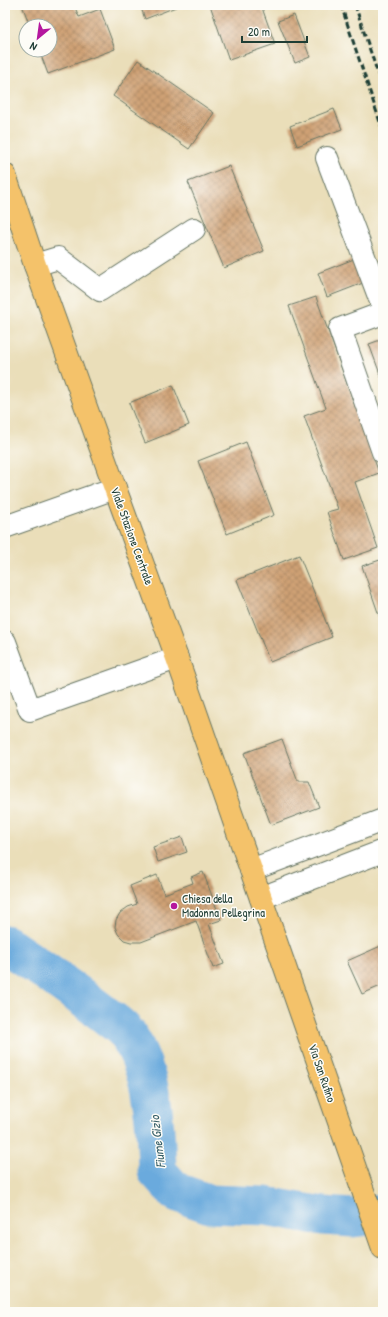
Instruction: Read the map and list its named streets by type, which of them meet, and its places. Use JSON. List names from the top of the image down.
{
  "streets": {
    "main road": ["Viale Stazione Centrale", "Via San Rufino"]
  },
  "crossings": [
    ["Viale Stazione Centrale", "Via San Rufino"]
  ],
  "water": ["Fiume Gizio"],
  "places": ["Chiesa della Madonna Pellegrina"],
  "scale_bar": "20 m",
  "north": "bottom left"
}
